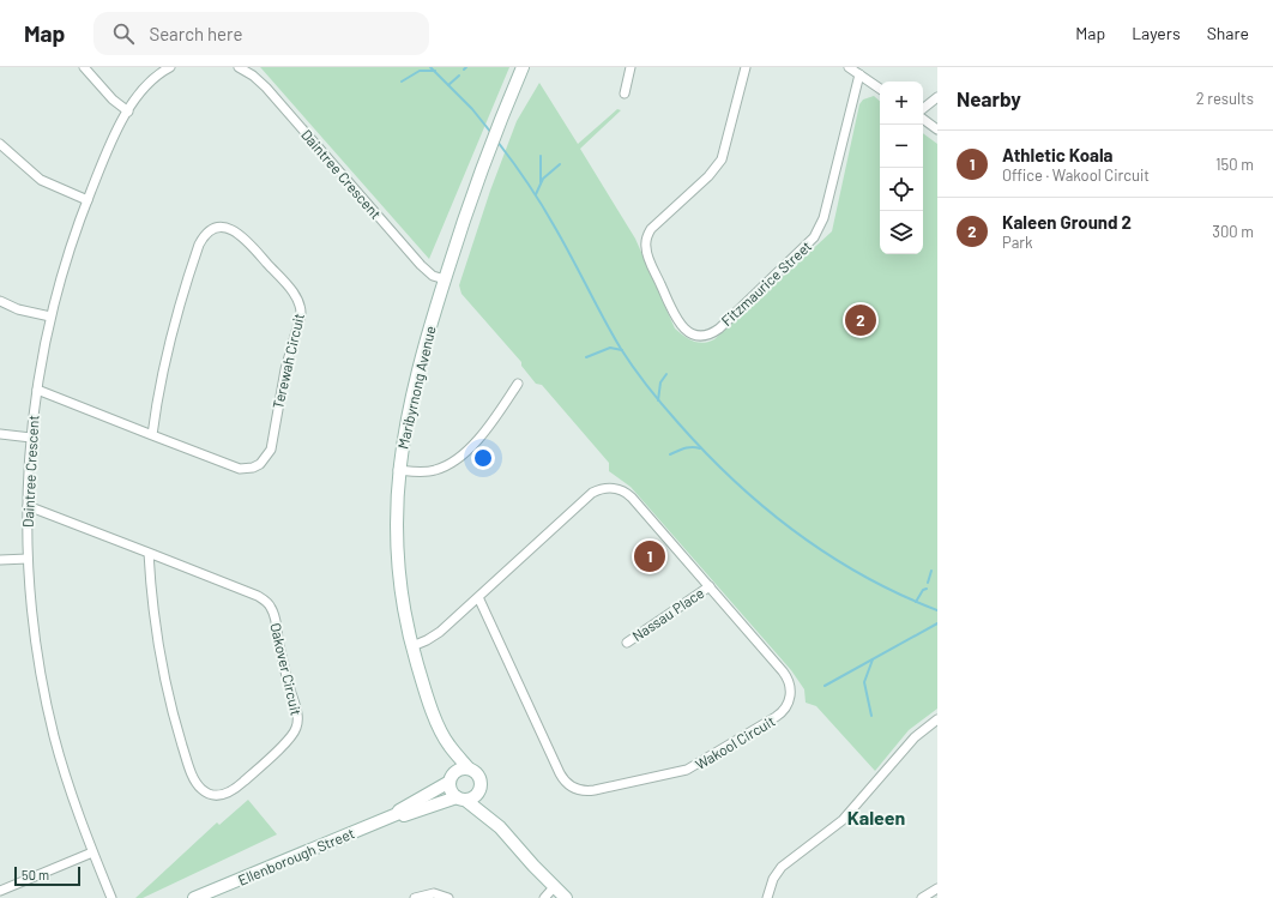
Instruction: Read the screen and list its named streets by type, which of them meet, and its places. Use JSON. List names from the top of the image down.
{
  "streets": {
    "street": [
      "Daintree Crescent",
      "Fitzmaurice Street",
      "Terewah Circuit",
      "Maribyrnong Avenue",
      "Nassau Place",
      "Oakover Circuit",
      "Wakool Circuit",
      "Ellenborough Street"
    ]
  },
  "crossings": [
    ["Daintree Crescent", "Terewah Circuit"],
    ["Daintree Crescent", "Maribyrnong Avenue"],
    ["Daintree Crescent", "Oakover Circuit"],
    ["Maribyrnong Avenue", "Wakool Circuit"],
    ["Maribyrnong Avenue", "Ellenborough Street"],
    ["Nassau Place", "Wakool Circuit"]
  ],
  "districts": ["Kaleen"],
  "scale_bar": "50 m",
  "page": {
    "header": "Map",
    "search": "Search here",
    "nav": ["Map", "Layers", "Share"],
    "heading": ["Nearby", "2 results"],
    "map_buttons": ["+", "−"],
    "list": [
      {
        "mark": "1",
        "name": "Athletic Koala",
        "note": "Office · Wakool Circuit",
        "value": "150 m"
      },
      {
        "mark": "2",
        "name": "Kaleen Ground 2",
        "note": "Park",
        "value": "300 m"
      }
    ],
    "pins": ["2", "1"],
    "scale": "50 m"
  }
}
